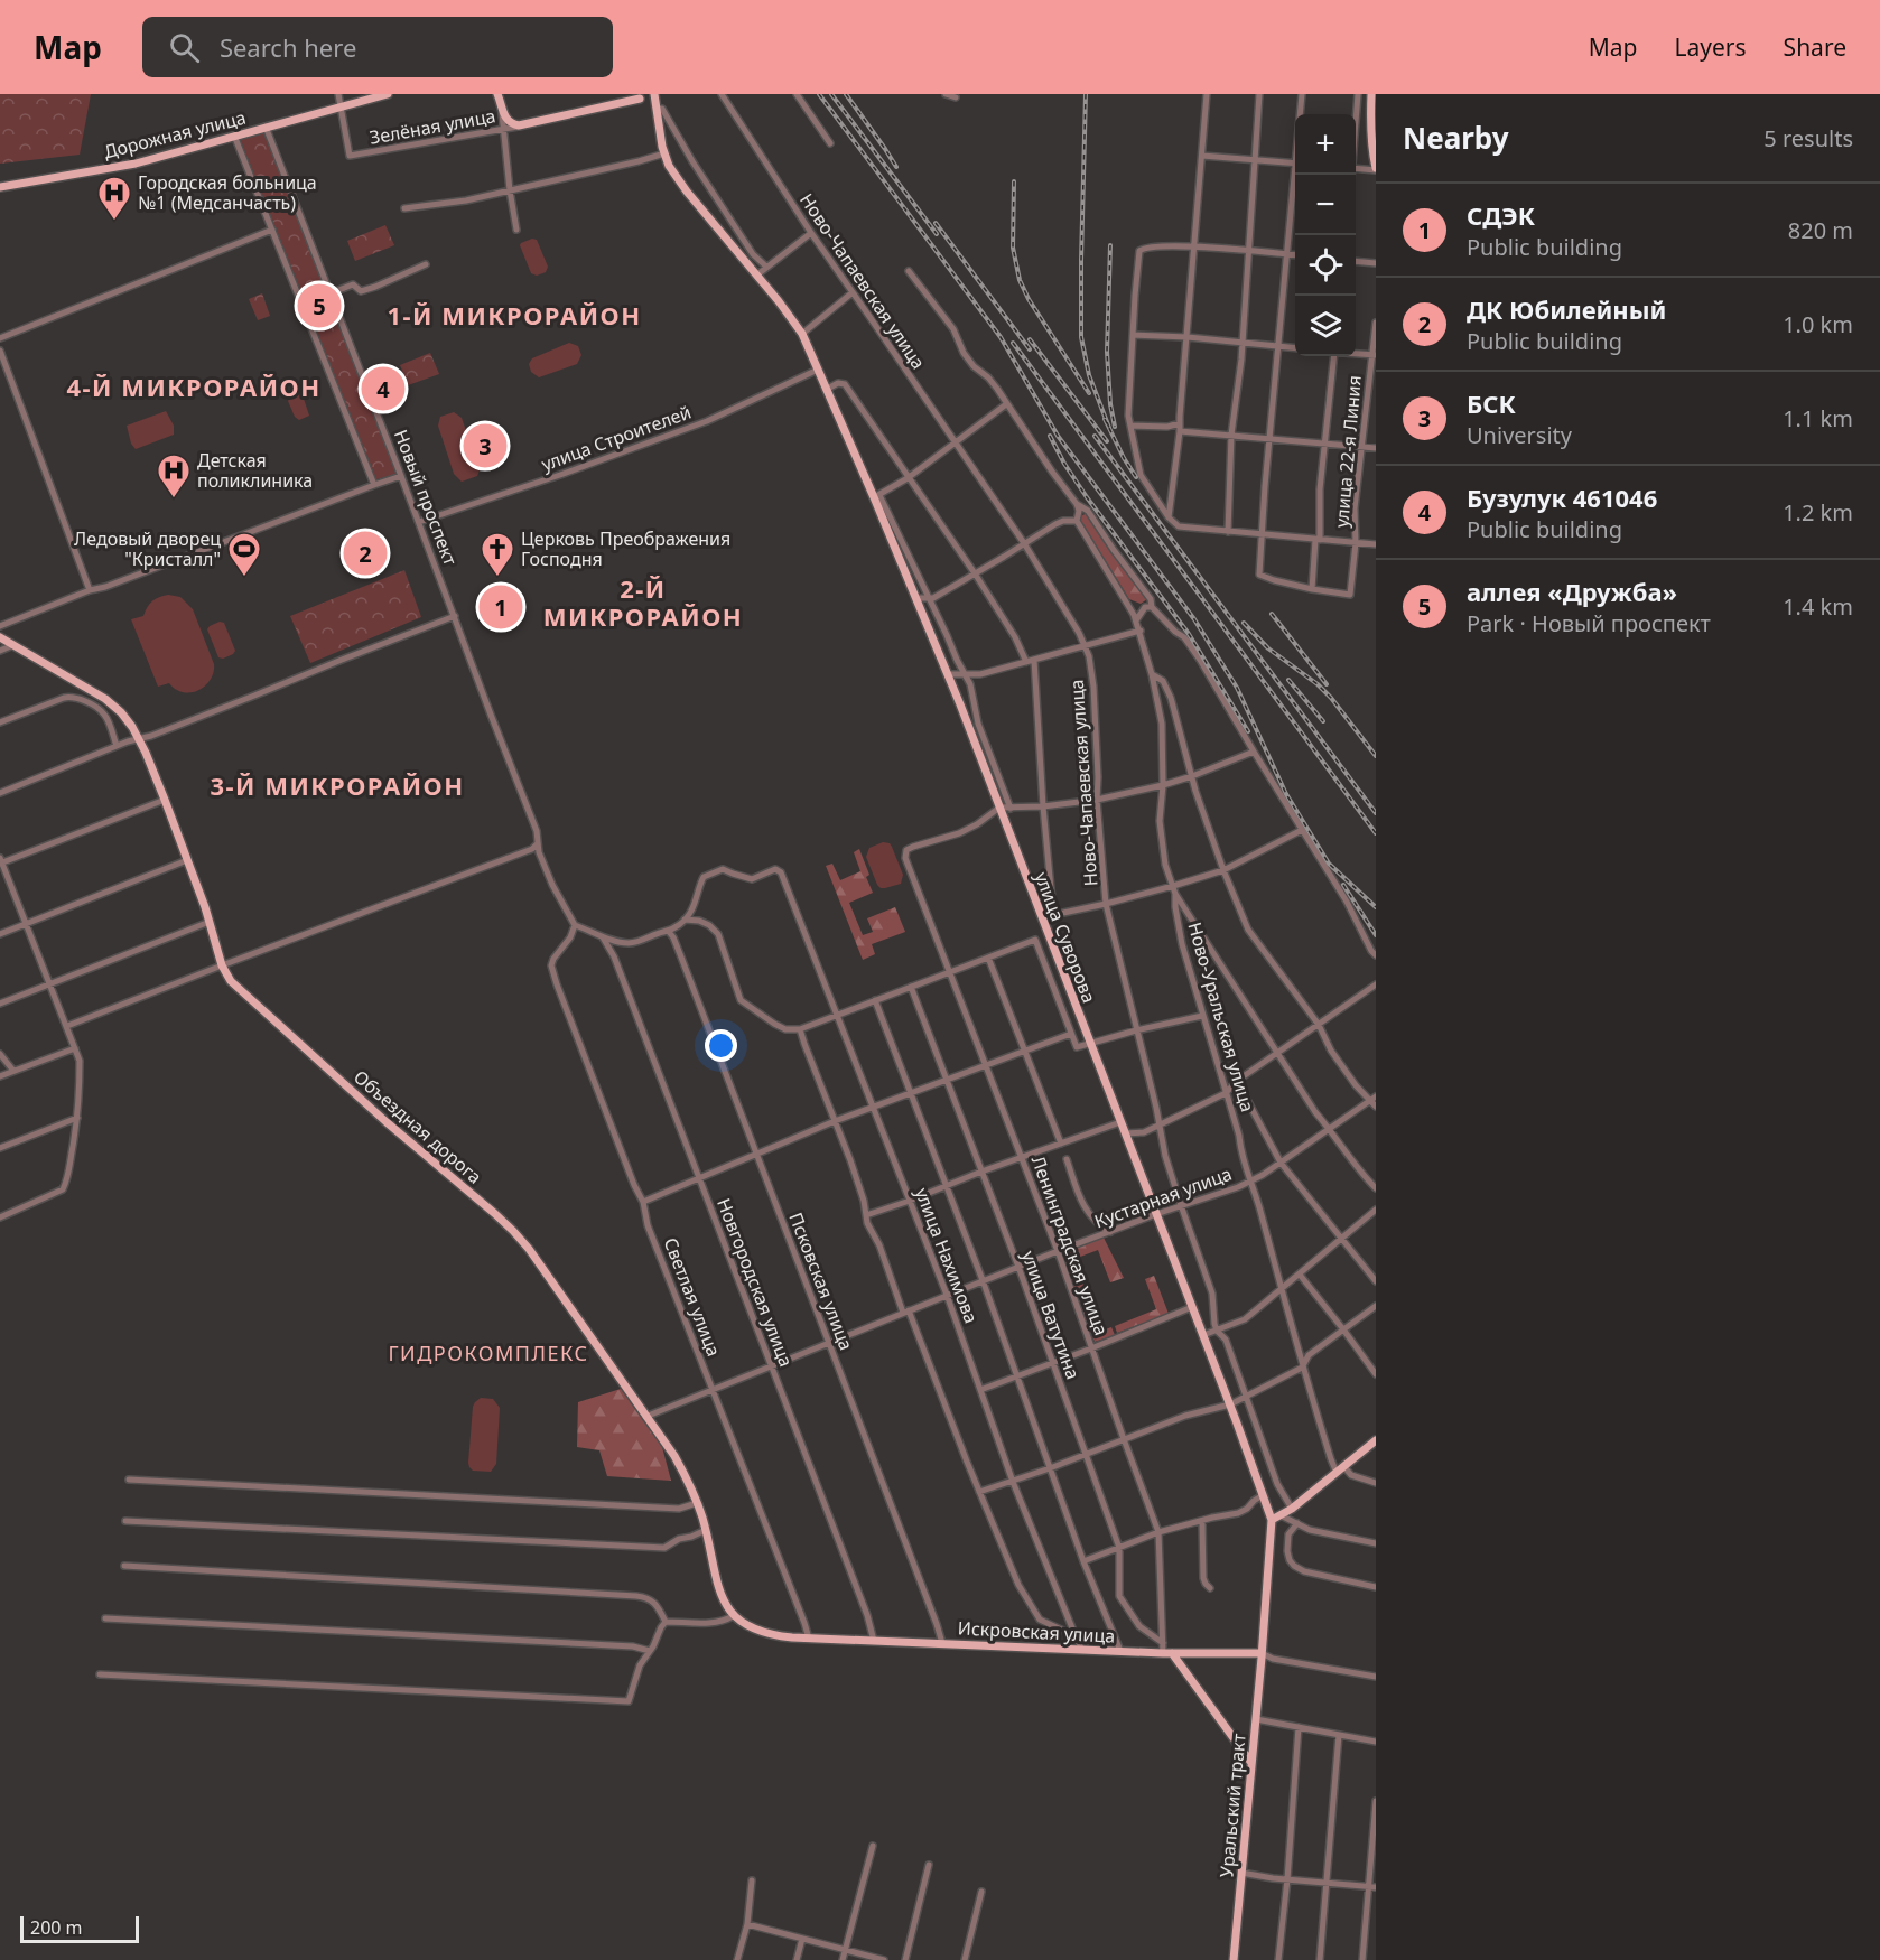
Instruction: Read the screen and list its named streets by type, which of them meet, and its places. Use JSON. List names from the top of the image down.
{
  "streets": {
    "main road": [
      "Зелёная улица",
      "Дорожная улица",
      "улица Суворова",
      "Объездная дорога",
      "Искровская улица",
      "Уральский тракт"
    ],
    "street": [
      "Ново-Чапаевская улица",
      "улица Строителей",
      "улица 22-я Линия",
      "Новый проспект",
      "Ново-Уральская улица",
      "Кустарная улица",
      "Ленинградская улица",
      "улица Нахимова",
      "Псковская улица",
      "Новгородская улица",
      "Светлая улица",
      "улица Ватутина"
    ]
  },
  "crossings": [
    ["Зелёная улица", "Дорожная улица"],
    ["Дорожная улица", "Новый проспект"],
    ["Ново-Чапаевская улица", "Кустарная улица"],
    ["улица Строителей", "Новый проспект"],
    ["улица Строителей", "улица Суворова"],
    ["Новый проспект", "Светлая улица"],
    ["улица Суворова", "Кустарная улица"],
    ["улица Суворова", "Ленинградская улица"],
    ["улица Суворова", "Уральский тракт"],
    ["Ново-Уральская улица", "Кустарная улица"],
    ["Объездная дорога", "Кустарная улица"],
    ["Кустарная улица", "Ленинградская улица"],
    ["Кустарная улица", "улица Нахимова"],
    ["Кустарная улица", "Псковская улица"],
    ["Кустарная улица", "Новгородская улица"],
    ["Кустарная улица", "Светлая улица"],
    ["Кустарная улица", "улица Ватутина"],
    ["Ленинградская улица", "улица Ватутина"],
    ["Ленинградская улица", "Искровская улица"],
    ["улица Нахимова", "Искровская улица"],
    ["Псковская улица", "Искровская улица"],
    ["Новгородская улица", "Искровская улица"],
    ["Светлая улица", "Искровская улица"],
    ["Искровская улица", "Уральский тракт"]
  ],
  "districts": [
    "1-Й МИКРОРАЙОН",
    "4-Й МИКРОРАЙОН",
    "2-Й МИКРОРАЙОН",
    "3-Й МИКРОРАЙОН",
    "ГИДРОКОМПЛЕКС"
  ],
  "places": {
    "hospital": ["Городская больница №1 (Медсанчасть)", "Детская поликлиника"],
    "sports": ["Ледовый дворец \"Кристалл\""],
    "church": ["Церковь Преображения Господня"]
  },
  "scale_bar": "200 m",
  "page": {
    "header": "Map",
    "search": "Search here",
    "nav": ["Map", "Layers", "Share"],
    "heading": ["Nearby", "5 results"],
    "map_buttons": ["+", "−"],
    "list": [
      {
        "mark": "1",
        "name": "СДЭК",
        "note": "Public building",
        "value": "820 m"
      },
      {
        "mark": "2",
        "name": "ДК Юбилейный",
        "note": "Public building",
        "value": "1.0 km"
      },
      {
        "mark": "3",
        "name": "БСК",
        "note": "University",
        "value": "1.1 km"
      },
      {
        "mark": "4",
        "name": "Бузулук 461046",
        "note": "Public building",
        "value": "1.2 km"
      },
      {
        "mark": "5",
        "name": "аллея «Дружба»",
        "note": "Park · Новый проспект",
        "value": "1.4 km"
      }
    ],
    "pins": [
      "5",
      "4",
      "3",
      "2",
      "1"
    ],
    "scale": "200 m"
  }
}
